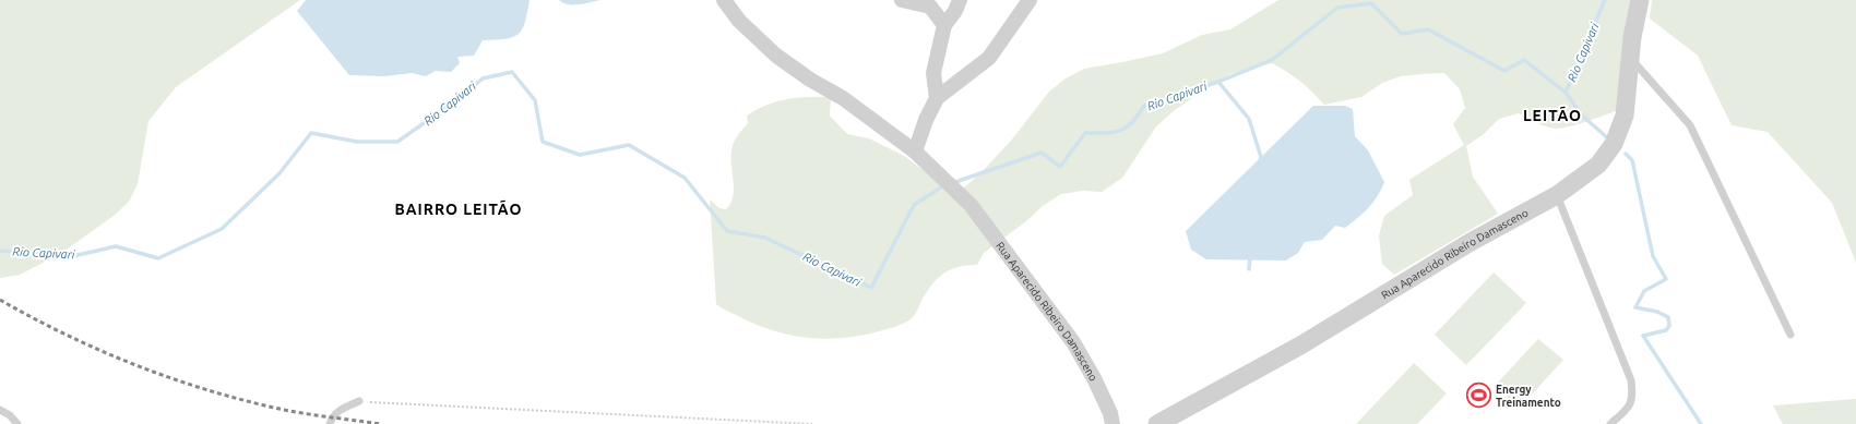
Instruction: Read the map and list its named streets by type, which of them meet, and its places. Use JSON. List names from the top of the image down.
{
  "streets": {
    "street": ["Rua Aparecido Ribeiro Damasceno"]
  },
  "districts": ["LEITÃO", "BAIRRO LEITÃO"],
  "water": ["Rio Capivari"],
  "places": {
    "sports": ["Energy Treinamento"]
  }
}
